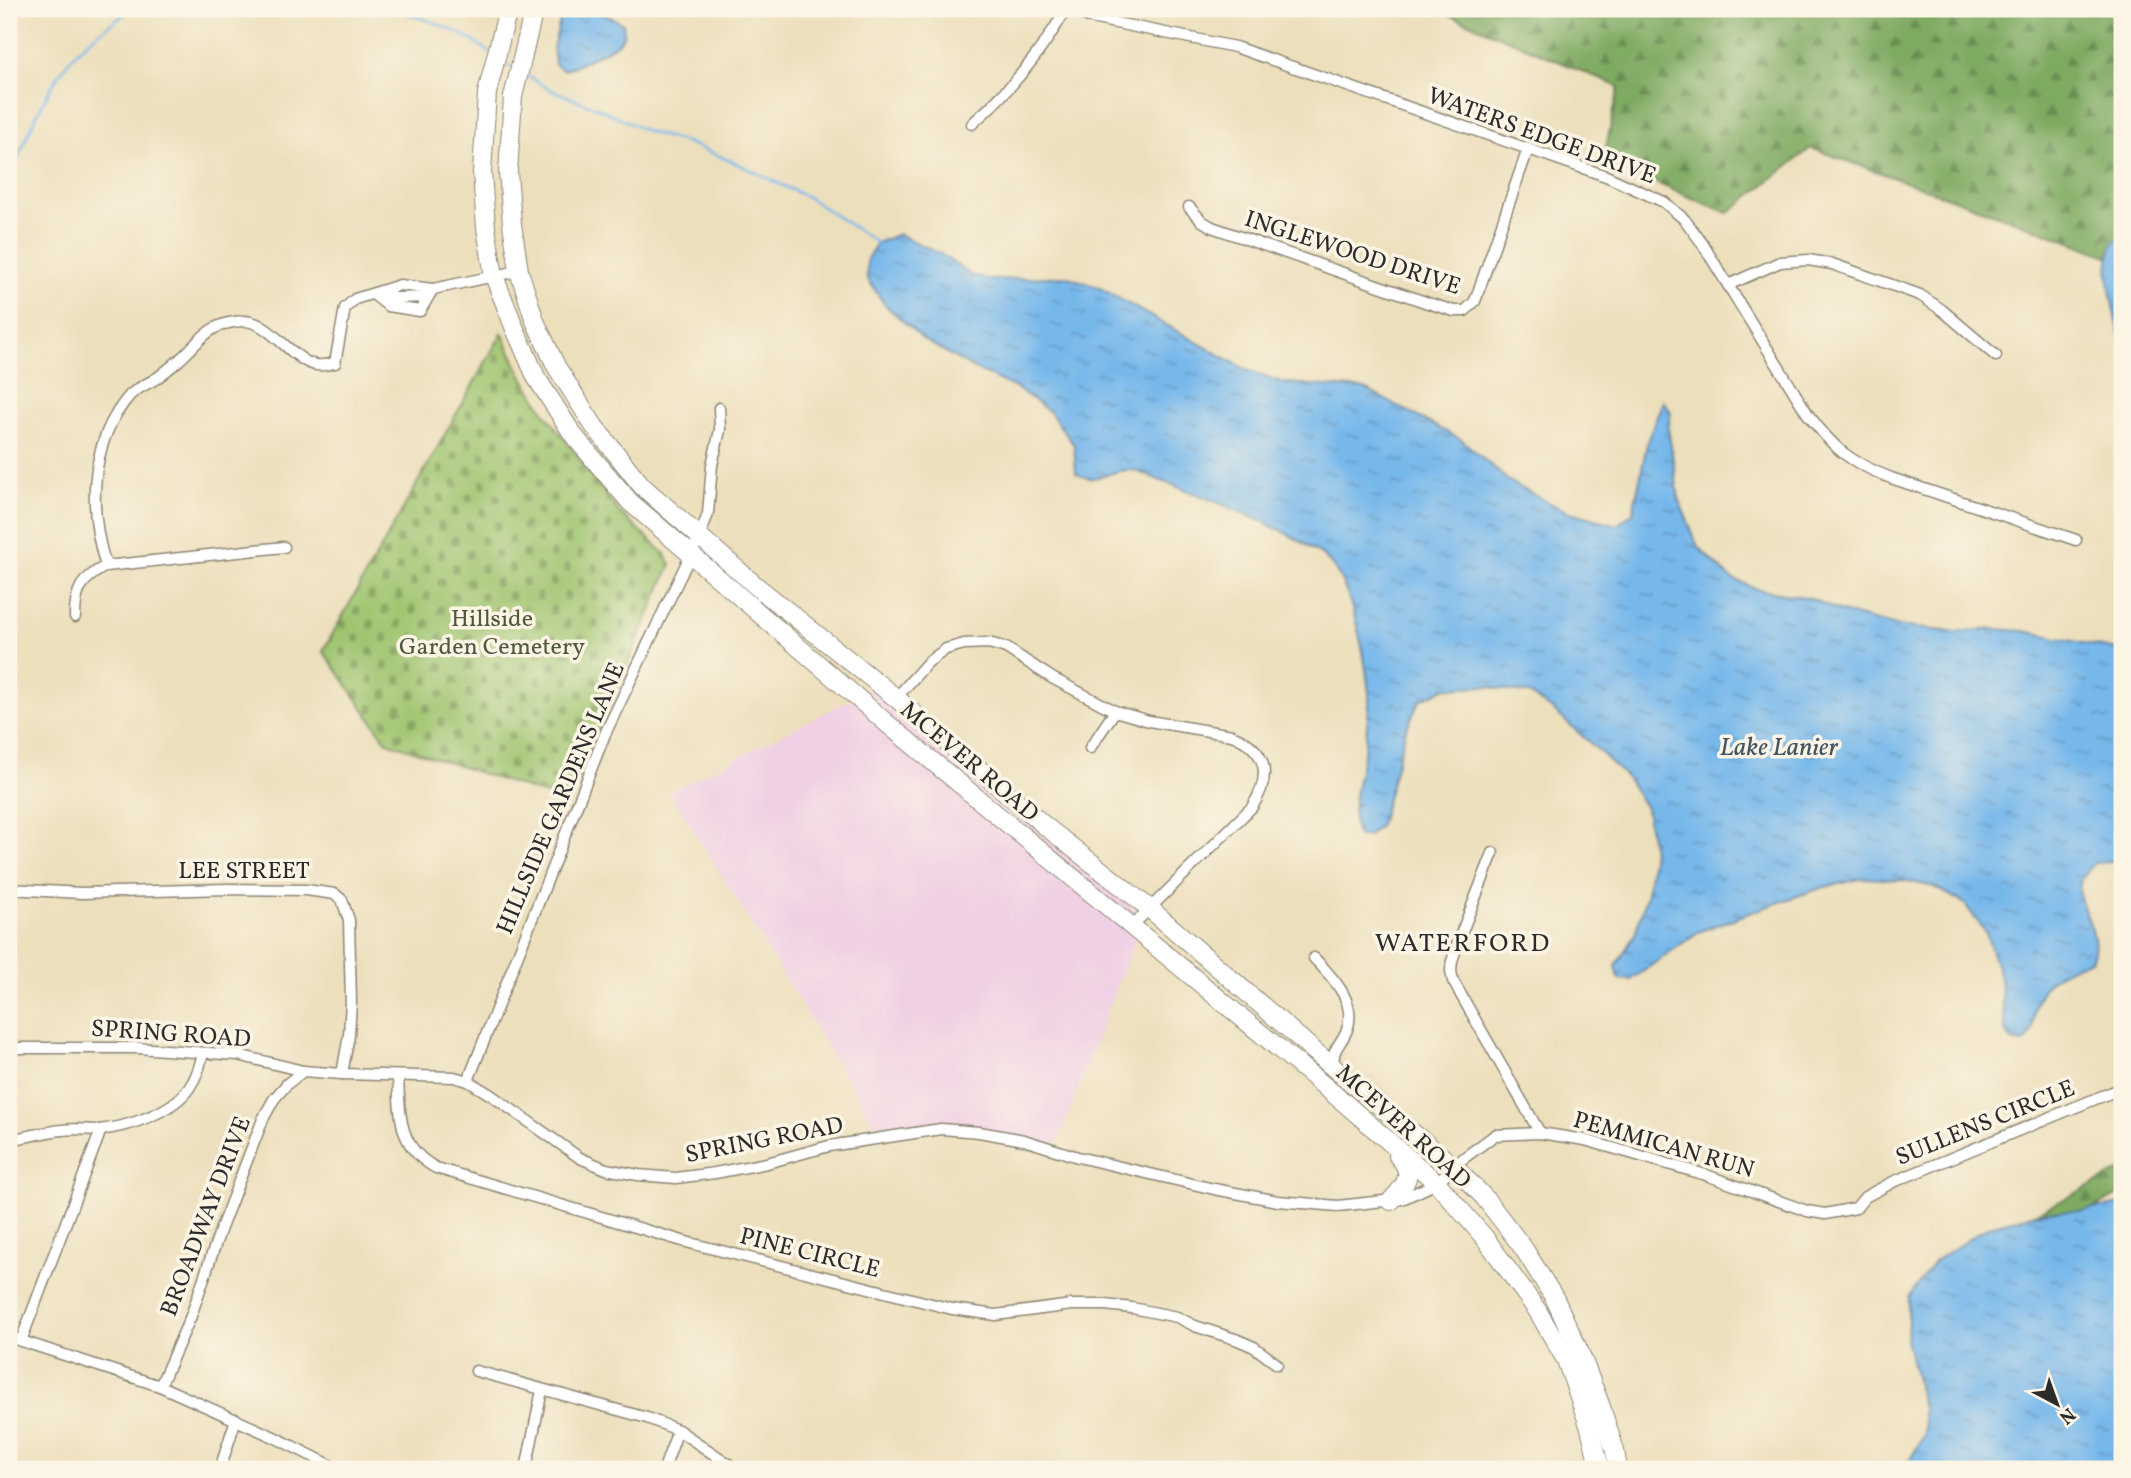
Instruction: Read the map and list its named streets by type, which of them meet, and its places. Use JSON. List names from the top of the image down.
{
  "streets": {
    "main road": ["MCEVER ROAD"],
    "street": [
      "WATERS EDGE DRIVE",
      "INGLEWOOD DRIVE",
      "HILLSIDE GARDENS LANE",
      "LEE STREET",
      "SPRING ROAD",
      "SULLENS CIRCLE",
      "PEMMICAN RUN",
      "BROADWAY DRIVE",
      "PINE CIRCLE"
    ]
  },
  "crossings": [
    ["WATERS EDGE DRIVE", "INGLEWOOD DRIVE"],
    ["MCEVER ROAD", "HILLSIDE GARDENS LANE"],
    ["MCEVER ROAD", "SPRING ROAD"],
    ["MCEVER ROAD", "PEMMICAN RUN"],
    ["HILLSIDE GARDENS LANE", "SPRING ROAD"],
    ["LEE STREET", "SPRING ROAD"],
    ["SPRING ROAD", "PEMMICAN RUN"],
    ["SPRING ROAD", "BROADWAY DRIVE"],
    ["SPRING ROAD", "PINE CIRCLE"],
    ["SULLENS CIRCLE", "PEMMICAN RUN"]
  ],
  "districts": ["WATERFORD"],
  "water": ["Lake Lanier"],
  "parks": ["Hillside Garden Cemetery"],
  "north": "bottom right"
}
